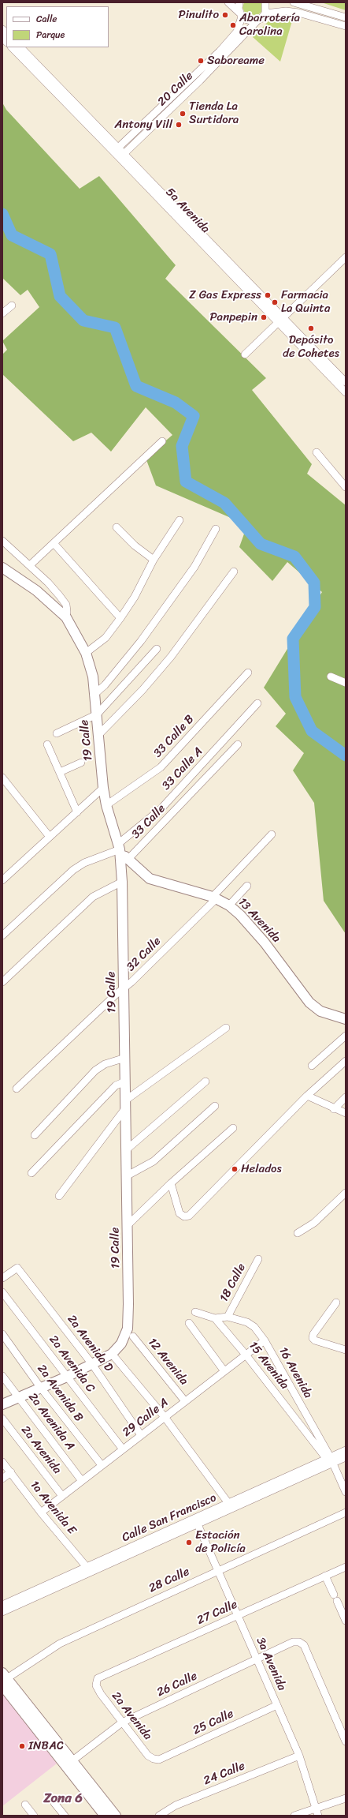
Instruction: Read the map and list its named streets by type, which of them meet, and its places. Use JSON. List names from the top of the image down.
{
  "streets": {
    "main road": ["19 Calle", "13 Avenida"],
    "street": [
      "20 Calle",
      "5a Avenida",
      "33 Calle B",
      "33 Calle A",
      "33 Calle",
      "32 Calle",
      "18 Calle",
      "2a Avenida D",
      "12 Avenida",
      "2a Avenida C",
      "15 Avenida",
      "16 Avenida",
      "2a Avenida B",
      "29 Calle A",
      "2a Avenida A",
      "2a Avenida",
      "1a Avenida E",
      "Calle San Francisco",
      "28 Calle",
      "27 Calle",
      "3a Avenida",
      "26 Calle",
      "25 Calle",
      "24 Calle"
    ]
  },
  "crossings": [
    ["20 Calle", "5a Avenida"],
    ["33 Calle B", "19 Calle"],
    ["19 Calle", "33 Calle A"],
    ["19 Calle", "33 Calle"],
    ["19 Calle", "13 Avenida"],
    ["19 Calle", "32 Calle"],
    ["19 Calle", "2a Avenida D"],
    ["19 Calle", "2a Avenida C"],
    ["19 Calle", "2a Avenida B"],
    ["19 Calle", "2a Avenida A"],
    ["33 Calle A", "33 Calle"],
    ["33 Calle A", "13 Avenida"],
    ["33 Calle", "13 Avenida"],
    ["13 Avenida", "32 Calle"],
    ["18 Calle", "16 Avenida"],
    ["2a Avenida D", "29 Calle A"],
    ["12 Avenida", "29 Calle A"],
    ["2a Avenida C", "29 Calle A"],
    ["15 Avenida", "16 Avenida"],
    ["15 Avenida", "29 Calle A"],
    ["15 Avenida", "Calle San Francisco"],
    ["16 Avenida", "29 Calle A"],
    ["16 Avenida", "Calle San Francisco"],
    ["2a Avenida B", "29 Calle A"],
    ["29 Calle A", "2a Avenida A"],
    ["29 Calle A", "2a Avenida"],
    ["29 Calle A", "1a Avenida E"],
    ["2a Avenida", "27 Calle"],
    ["2a Avenida", "26 Calle"],
    ["2a Avenida", "25 Calle"],
    ["1a Avenida E", "Calle San Francisco"],
    ["Calle San Francisco", "3a Avenida"],
    ["28 Calle", "3a Avenida"],
    ["27 Calle", "3a Avenida"],
    ["3a Avenida", "26 Calle"],
    ["3a Avenida", "25 Calle"],
    ["3a Avenida", "24 Calle"]
  ],
  "districts": ["Zona 6"],
  "places": [
    "Pinulito",
    "Abarrotería Carolina",
    "Saboreame",
    "Tienda La Surtidora",
    "Antony Vill",
    "Z Gas Express",
    "Farmacia La Quinta",
    "Panpepin",
    "Depósito de Cohetes",
    "Helados",
    "Estación de Policía",
    "INBAC"
  ],
  "legend": ["Calle", "Parque"]
}
